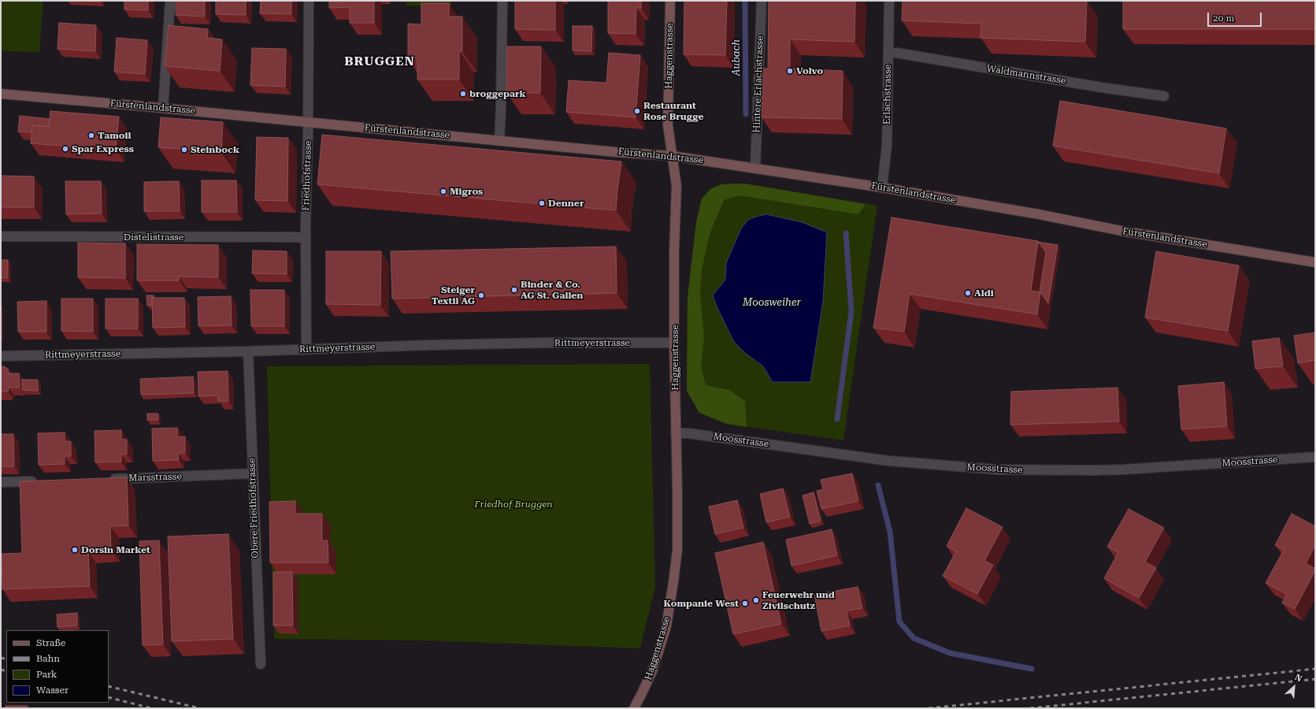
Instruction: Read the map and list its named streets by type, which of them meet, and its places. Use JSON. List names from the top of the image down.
{
  "streets": {
    "main road": ["Haggenstrasse", "Fürstenlandstrasse"],
    "street": [
      "Waldmannstrasse",
      "Hintere Erlachstrasse",
      "Erlachstrasse",
      "Friedhofstrasse",
      "Distelistrasse",
      "Rittmeyerstrasse",
      "Moosstrasse",
      "Marsstrasse",
      "Obere Friedhofstrasse"
    ]
  },
  "crossings": [
    ["Haggenstrasse", "Fürstenlandstrasse"],
    ["Haggenstrasse", "Rittmeyerstrasse"],
    ["Haggenstrasse", "Moosstrasse"],
    ["Waldmannstrasse", "Erlachstrasse"],
    ["Hintere Erlachstrasse", "Fürstenlandstrasse"],
    ["Erlachstrasse", "Fürstenlandstrasse"],
    ["Fürstenlandstrasse", "Friedhofstrasse"],
    ["Friedhofstrasse", "Distelistrasse"],
    ["Friedhofstrasse", "Rittmeyerstrasse"],
    ["Rittmeyerstrasse", "Obere Friedhofstrasse"],
    ["Marsstrasse", "Obere Friedhofstrasse"]
  ],
  "districts": ["BRUGGEN"],
  "water": ["Aubach", "Moosweiher"],
  "parks": ["Friedhof Bruggen"],
  "places": [
    "Volvo",
    "broggepark",
    "Restaurant Rose Brugge",
    "Tamoil",
    "Spar Express",
    "Steinbock",
    "Migros",
    "Denner",
    "Binder & Co. AG St. Gallen",
    "Aldi",
    "Steiger Textil AG",
    "Dorsin Market",
    "Feuerwehr und Zivilschutz",
    "Kompanie West"
  ],
  "legend": [
    "Straße",
    "Bahn",
    "Park",
    "Wasser"
  ],
  "scale_bar": "20 m",
  "north": "top right"
}
